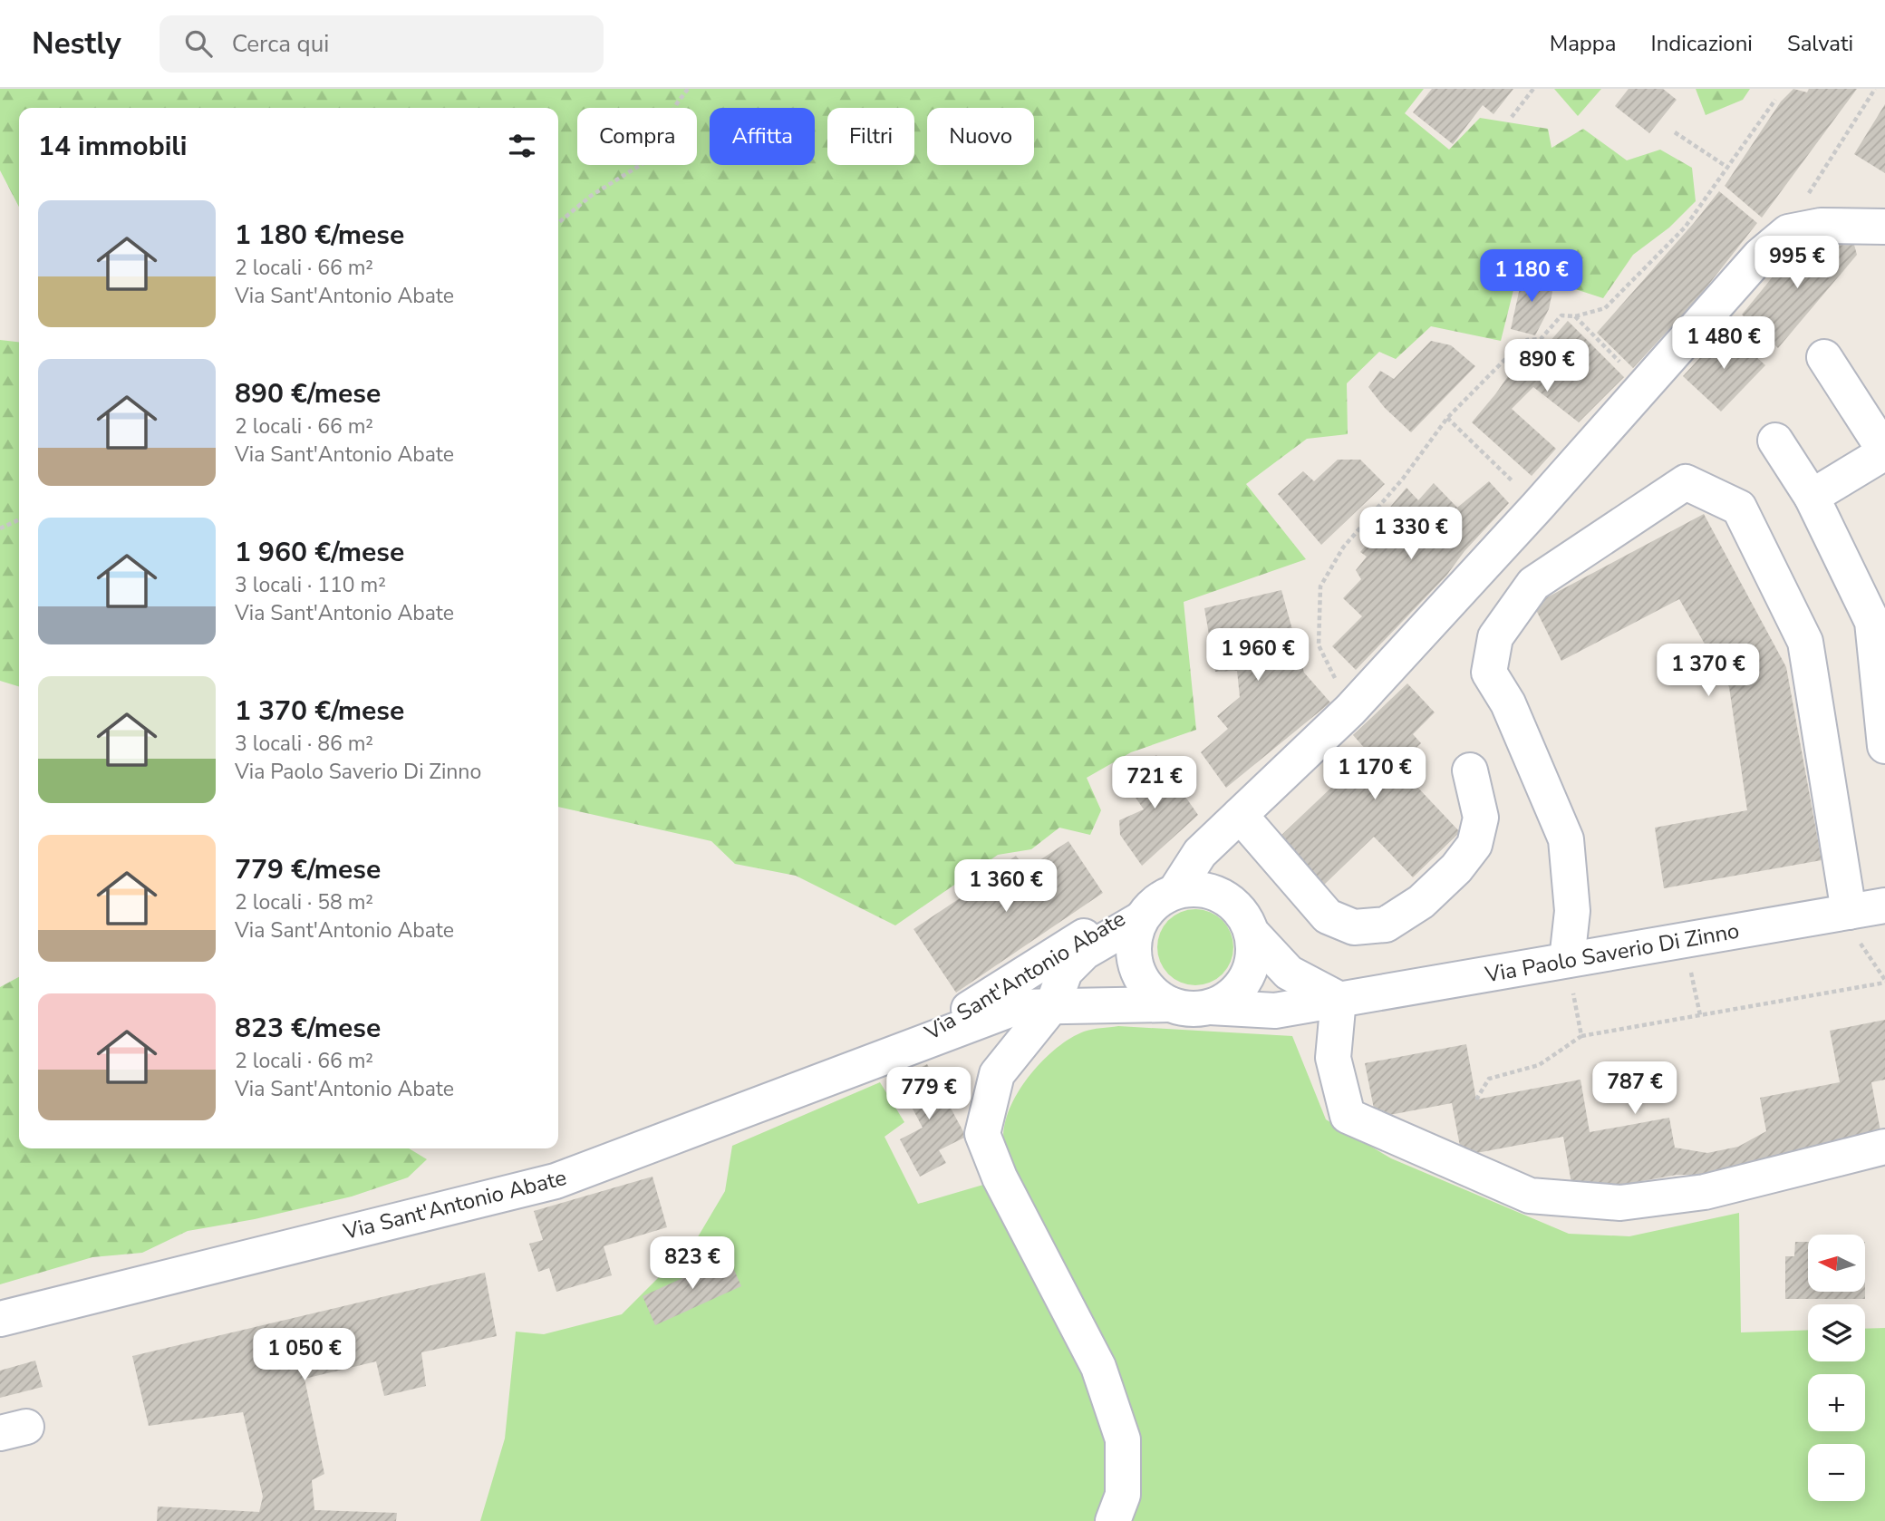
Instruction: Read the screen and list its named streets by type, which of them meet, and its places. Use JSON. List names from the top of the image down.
{
  "streets": {
    "street": ["Via Paolo Saverio Di Zinno", "Via Sant'Antonio Abate"]
  },
  "crossings": [
    ["Via Paolo Saverio Di Zinno", "Via Sant'Antonio Abate"]
  ],
  "north": "left",
  "page": {
    "header": "Nestly",
    "search": "Cerca qui",
    "nav": ["Mappa", "Indicazioni", "Salvati"],
    "chip": [
      "Compra",
      "Affitta",
      "Filtri",
      "Nuovo"
    ],
    "heading": "14 immobili",
    "list": [
      {
        "name": "1 180 €/mese",
        "note": "2 locali · 66 m² · Via Sant'Antonio Abate"
      },
      {
        "name": "890 €/mese",
        "note": "2 locali · 66 m² · Via Sant'Antonio Abate"
      },
      {
        "name": "1 960 €/mese",
        "note": "3 locali · 110 m² · Via Sant'Antonio Abate"
      },
      {
        "name": "1 370 €/mese",
        "note": "3 locali · 86 m² · Via Paolo Saverio Di Zinno"
      },
      {
        "name": "779 €/mese",
        "note": "2 locali · 58 m² · Via Sant'Antonio Abate"
      },
      {
        "name": "823 €/mese",
        "note": "2 locali · 66 m² · Via Sant'Antonio Abate"
      }
    ],
    "price": [
      "995 €",
      "1 180 €",
      "1 480 €",
      "890 €",
      "1 330 €",
      "1 960 €",
      "1 370 €",
      "1 170 €",
      "721 €",
      "1 360 €",
      "787 €",
      "779 €",
      "823 €",
      "1 050 €"
    ],
    "map_buttons": ["+", "−"]
  }
}
